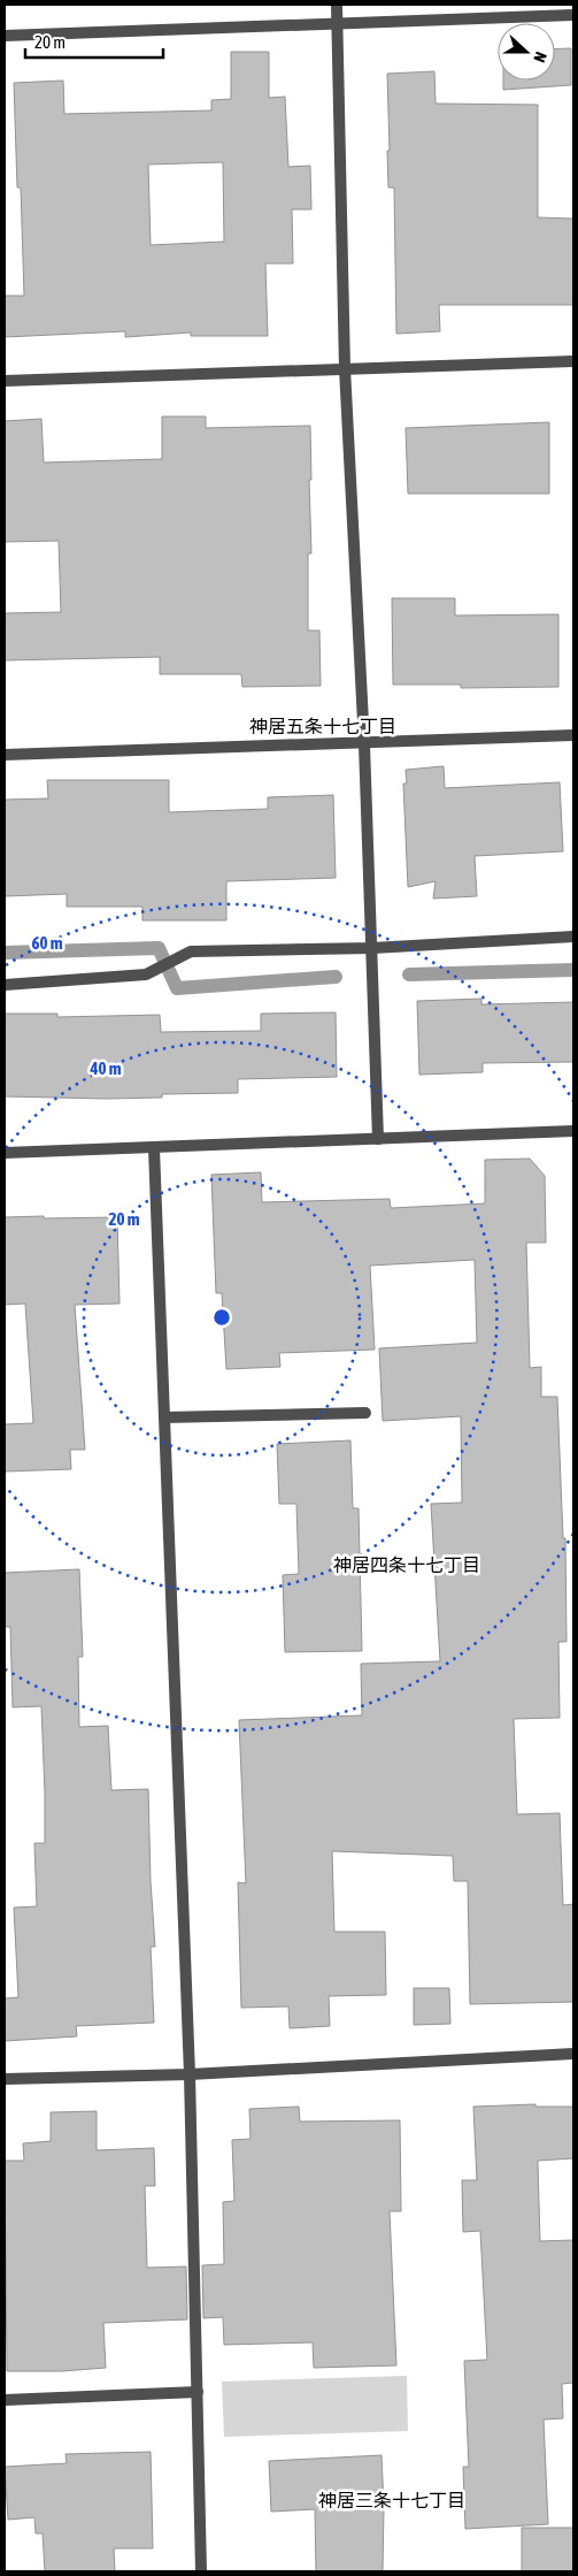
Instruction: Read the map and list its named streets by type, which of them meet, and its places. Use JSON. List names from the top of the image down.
{
  "districts": ["神居五条十七丁目", "神居四条十七丁目", "神居三条十七丁目"],
  "scale_bar": "20 m",
  "north": "right",
  "rings": ["60 m", "40 m", "20 m"]
}
